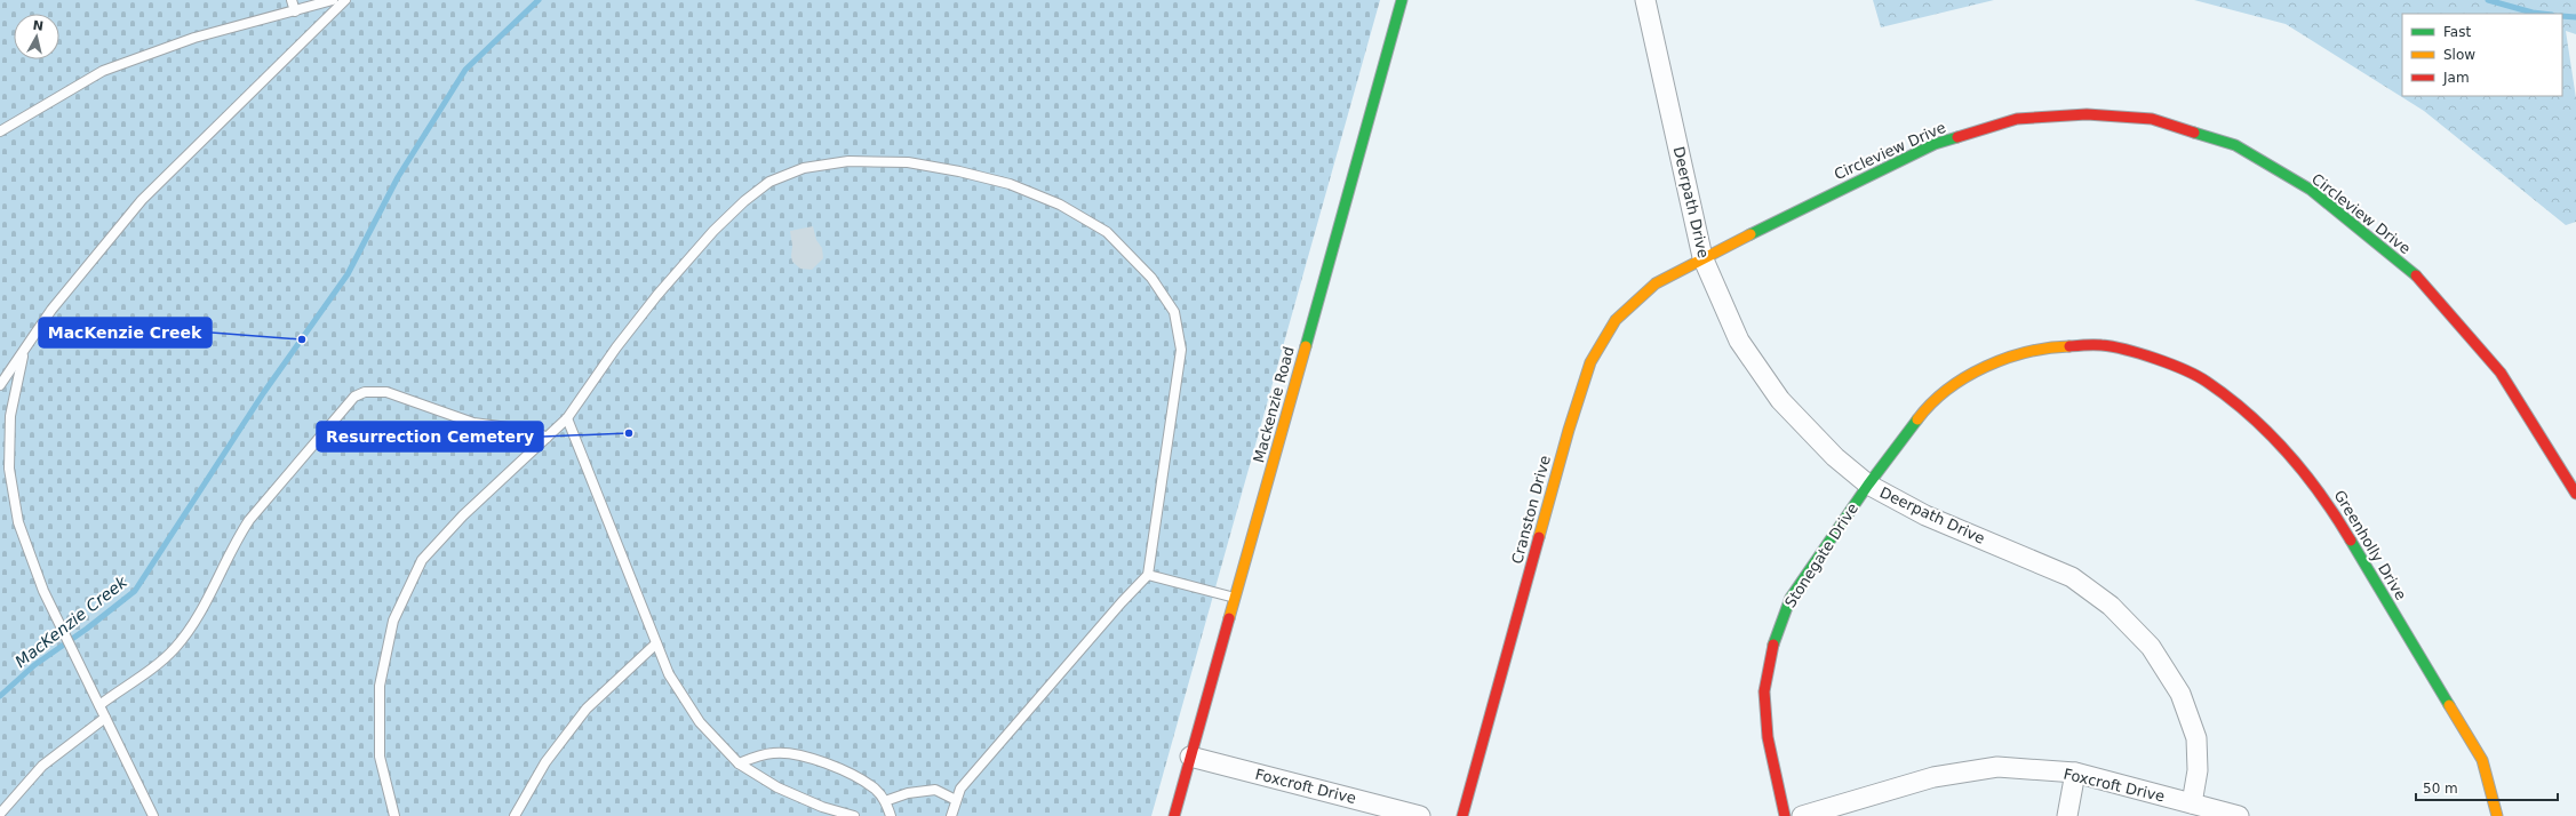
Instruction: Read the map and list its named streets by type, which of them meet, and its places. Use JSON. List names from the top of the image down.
{
  "streets": {
    "street": [
      "Circleview Drive",
      "Deerpath Drive",
      "Mackenzie Road",
      "Cranston Drive",
      "Greenholly Drive",
      "Stonegate Drive",
      "Foxcroft Drive"
    ]
  },
  "crossings": [
    ["Circleview Drive", "Deerpath Drive"],
    ["Circleview Drive", "Cranston Drive"],
    ["Deerpath Drive", "Cranston Drive"],
    ["Deerpath Drive", "Greenholly Drive"],
    ["Deerpath Drive", "Stonegate Drive"],
    ["Deerpath Drive", "Foxcroft Drive"],
    ["Mackenzie Road", "Foxcroft Drive"],
    ["Greenholly Drive", "Stonegate Drive"]
  ],
  "water": ["MacKenzie Creek"],
  "places": ["MacKenzie Creek", "Resurrection Cemetery"],
  "legend": ["Fast", "Slow", "Jam"],
  "scale_bar": "50 m",
  "north": "top"
}
